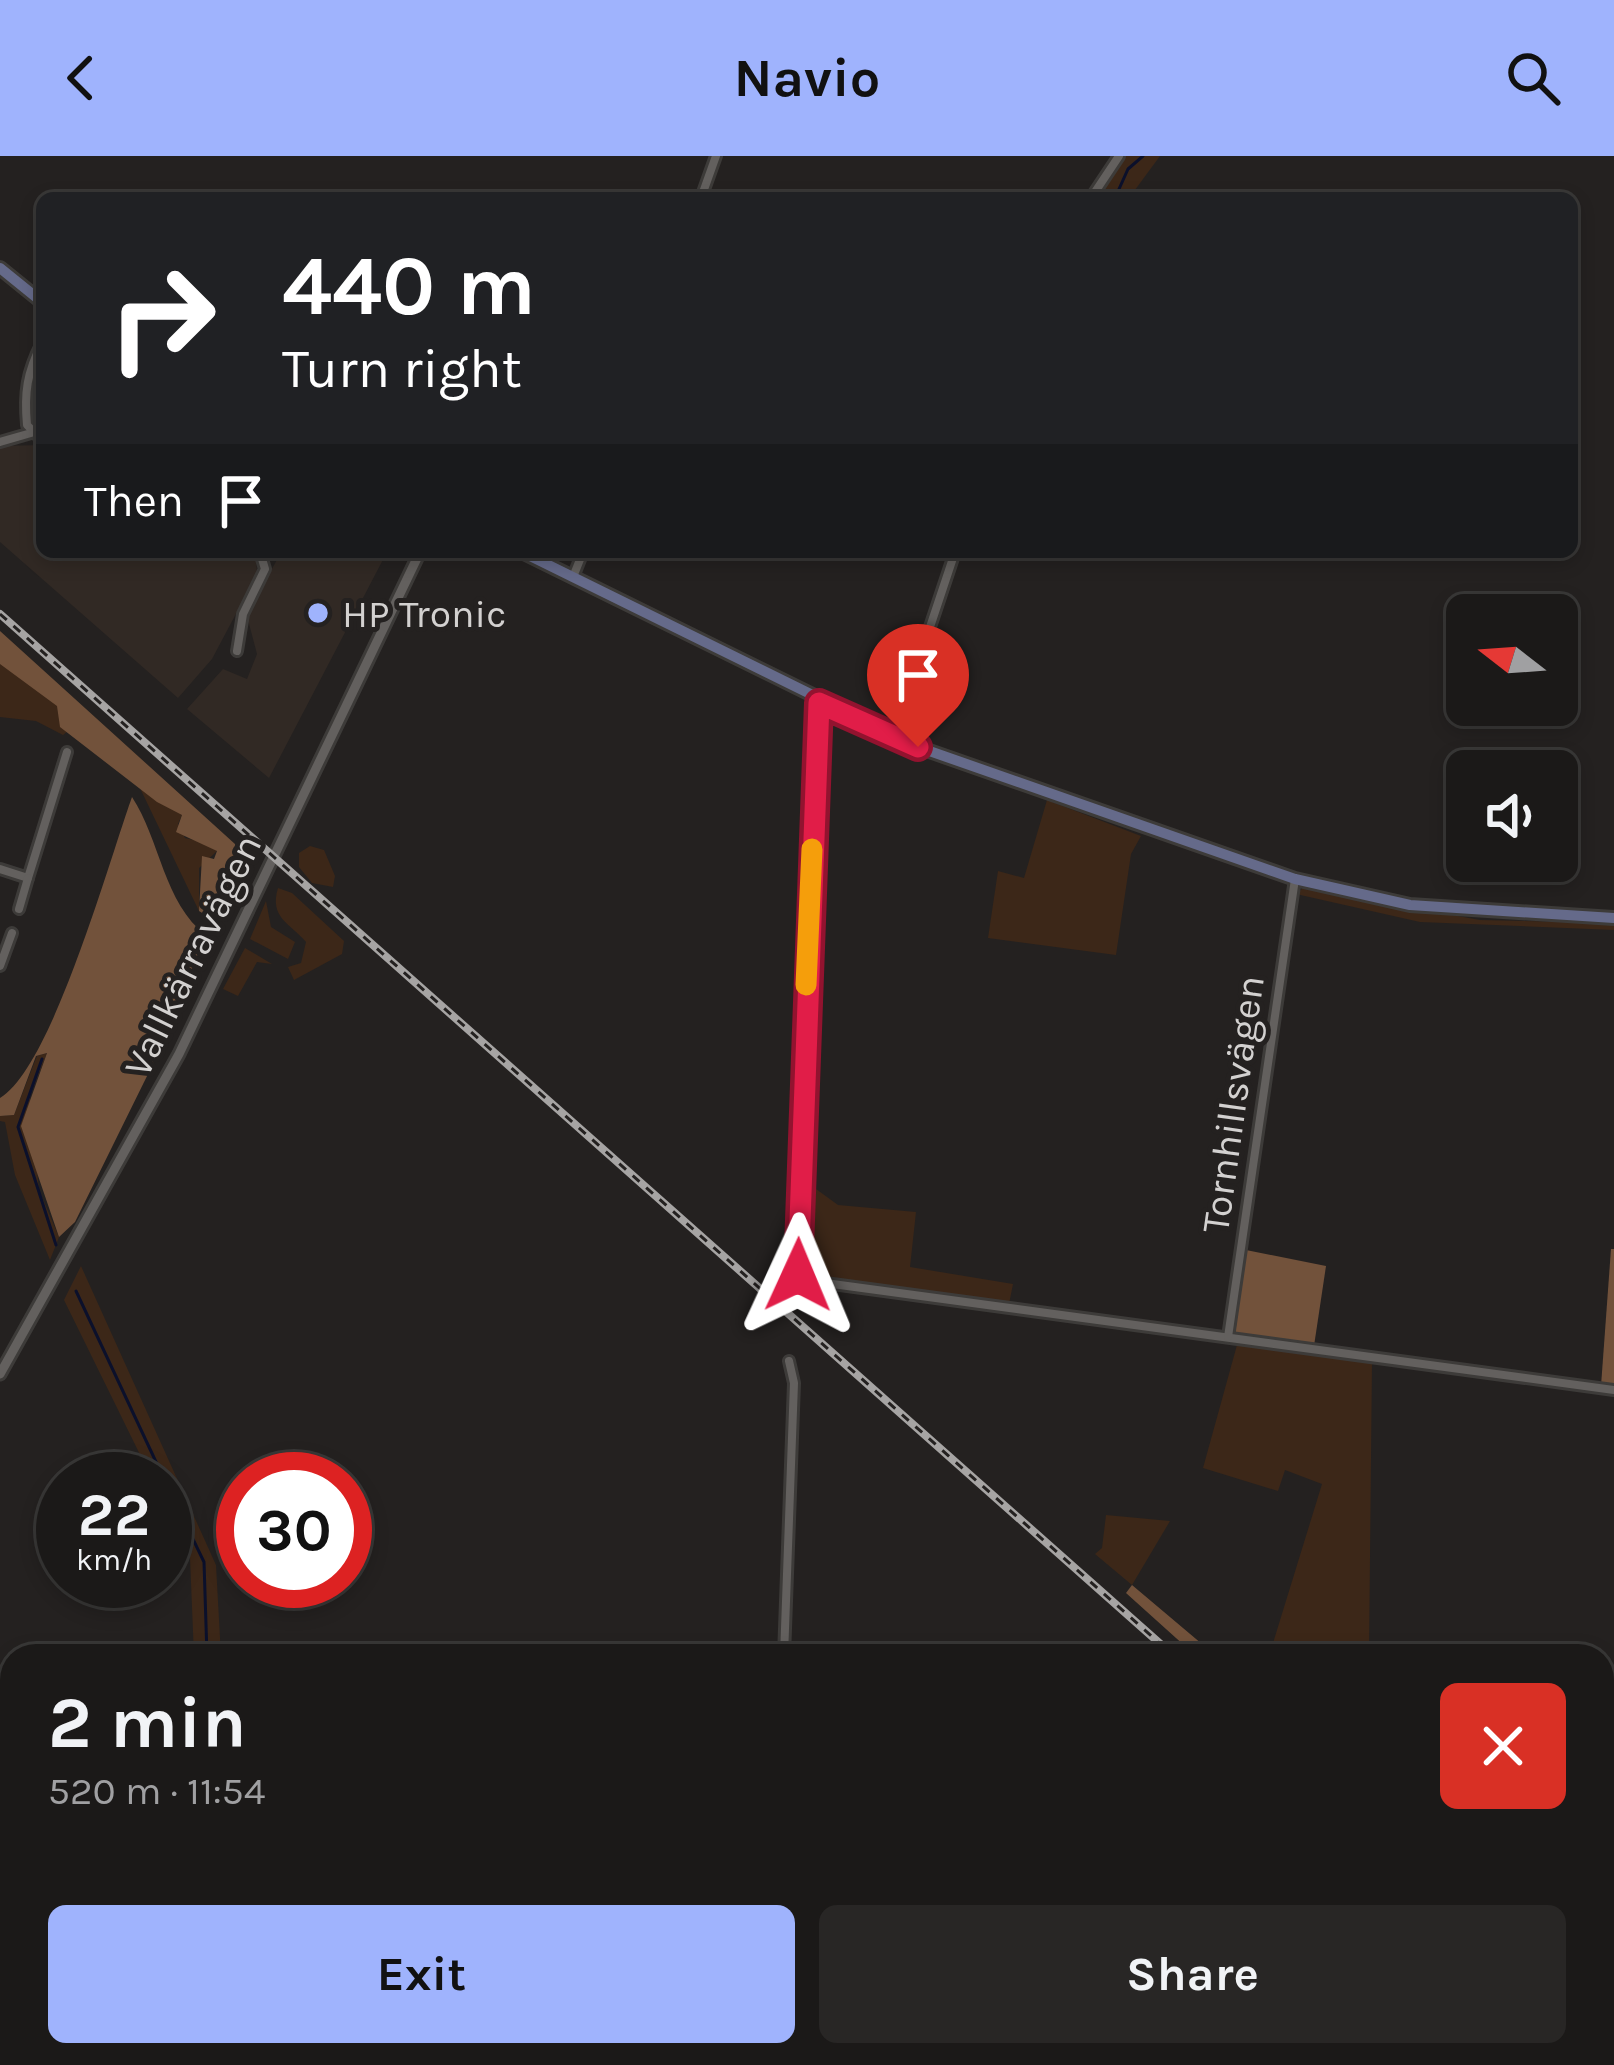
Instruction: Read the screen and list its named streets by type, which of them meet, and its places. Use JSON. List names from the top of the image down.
{
  "streets": {
    "street": ["Vallkärravägen", "Tornhillsvägen"]
  },
  "places": ["HP Tronic"],
  "north": "left",
  "page": {
    "header": "Navio",
    "turn": ["440 m", "Turn right"],
    "then": "Then",
    "speed": "22 km/h",
    "limit": "30",
    "heading": ["2 min", "520 m · 11:54"],
    "buttons": ["Exit", "Share"]
  }
}
